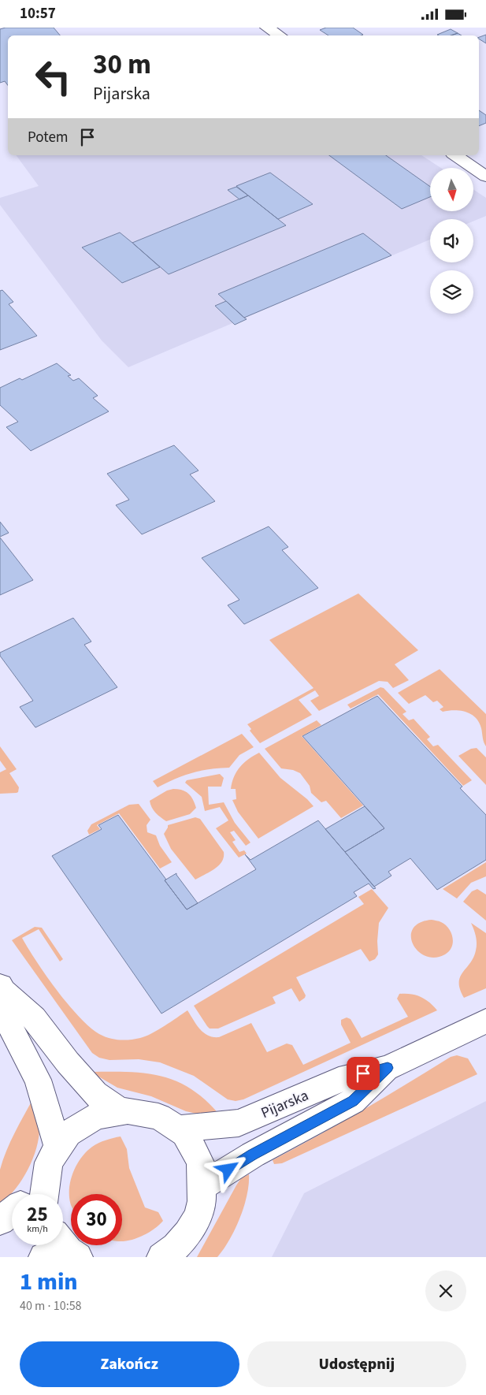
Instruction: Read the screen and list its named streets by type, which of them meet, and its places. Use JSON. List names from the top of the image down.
{
  "streets": {
    "street": ["Pijarska"]
  },
  "north": "bottom",
  "page": {
    "status": "10:57",
    "turn": ["30 m", "Pijarska"],
    "then": "Potem",
    "speed": "25 km/h",
    "limit": "30",
    "heading": ["1 min", "40 m · 10:58"],
    "buttons": ["Zakończ", "Udostępnij"]
  }
}
